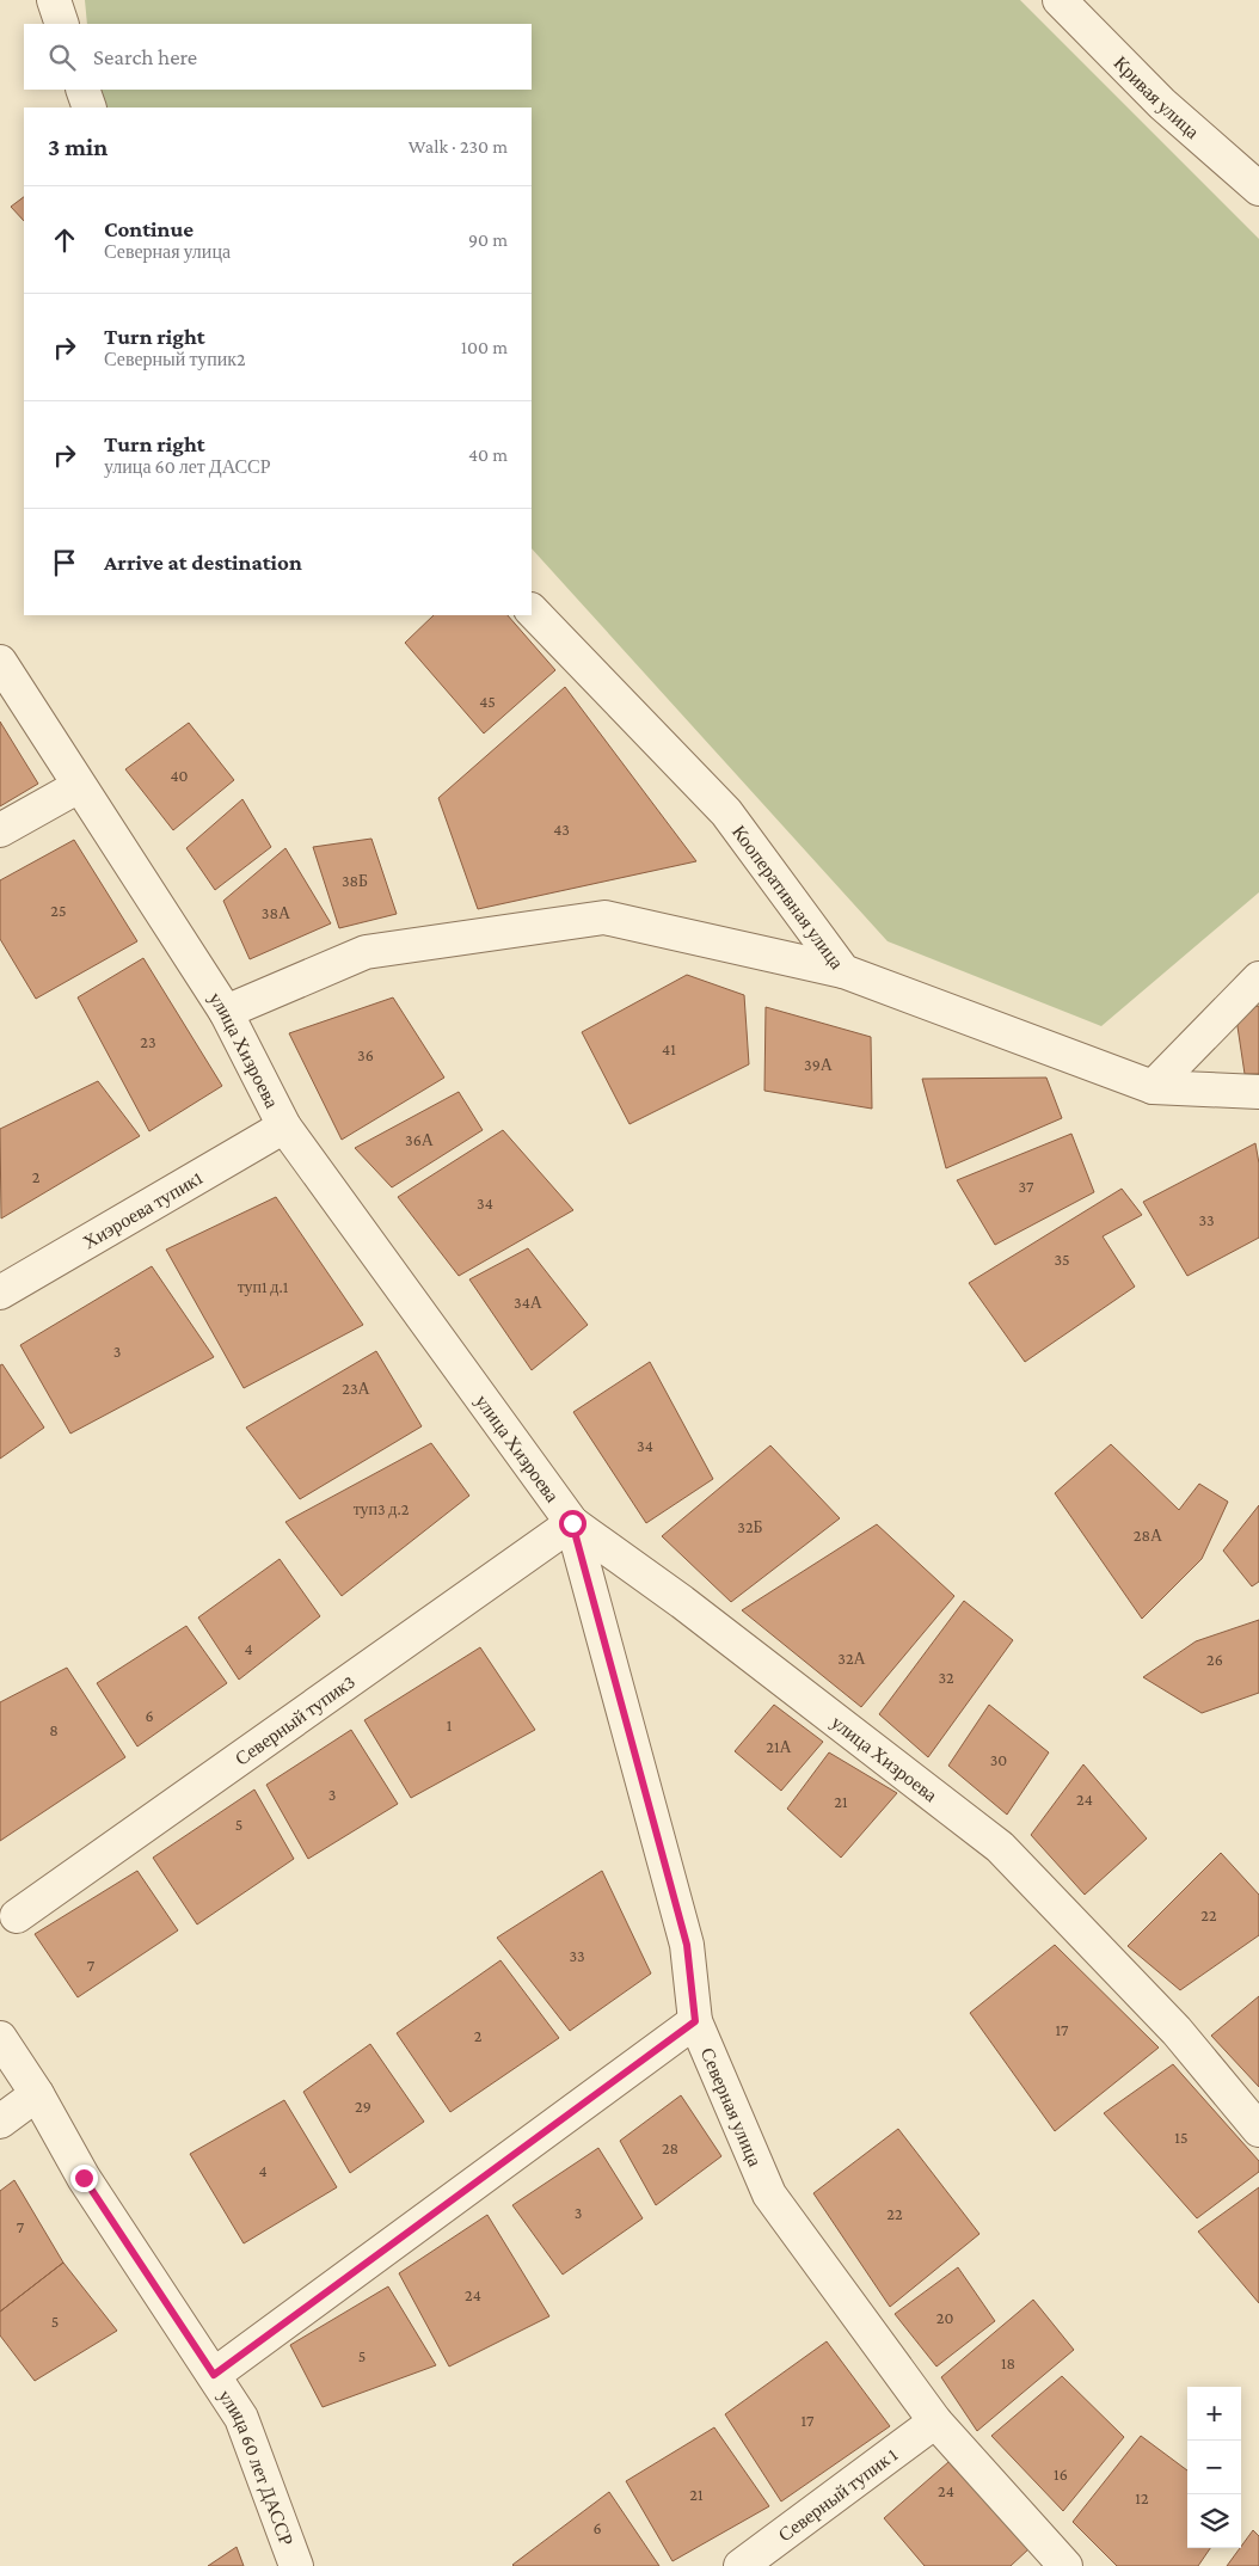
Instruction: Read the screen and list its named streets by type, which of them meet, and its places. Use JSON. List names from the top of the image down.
{
  "streets": {
    "street": [
      "Кривая улица",
      "Кооперативная улица",
      "улица Хизроева",
      "Хиэроева тупик1",
      "Северный тупик3",
      "Северная улица",
      "улица 60 лет ДАССР",
      "Северный тупик 1"
    ]
  },
  "crossings": [
    ["улица Хизроева", "Хиэроева тупик1"],
    ["улица Хизроева", "Северный тупик3"],
    ["улица Хизроева", "Северная улица"],
    ["Северный тупик3", "Северная улица"],
    ["Северная улица", "Северный тупик 1"]
  ],
  "house_numbers": [
    "45",
    "40",
    "43",
    "38Б",
    "25",
    "38А",
    "23",
    "41",
    "36",
    "39А",
    "36А",
    "2",
    "37",
    "34",
    "33",
    "35",
    "туп1 д.1",
    "34А",
    "3",
    "23А",
    "34",
    "туп3 д.2",
    "32Б",
    "28А",
    "4",
    "32А",
    "26",
    "32",
    "6",
    "1",
    "8",
    "21А",
    "30",
    "3",
    "24",
    "21",
    "5",
    "22",
    "33",
    "7",
    "17",
    "2",
    "29",
    "15",
    "28",
    "4",
    "3",
    "22",
    "7",
    "24",
    "20",
    "5",
    "5",
    "18",
    "17",
    "16",
    "24",
    "21",
    "12",
    "6"
  ],
  "page": {
    "search": "Search here",
    "heading": ["3 min", "Walk · 230 m"],
    "list": [
      ["Continue", "Северная улица", "90 m"],
      ["Turn right", "Северный тупик2", "100 m"],
      ["Turn right", "улица 60 лет ДАССР", "40 m"],
      "Arrive at destination"
    ],
    "map_buttons": ["+", "−"]
  }
}
